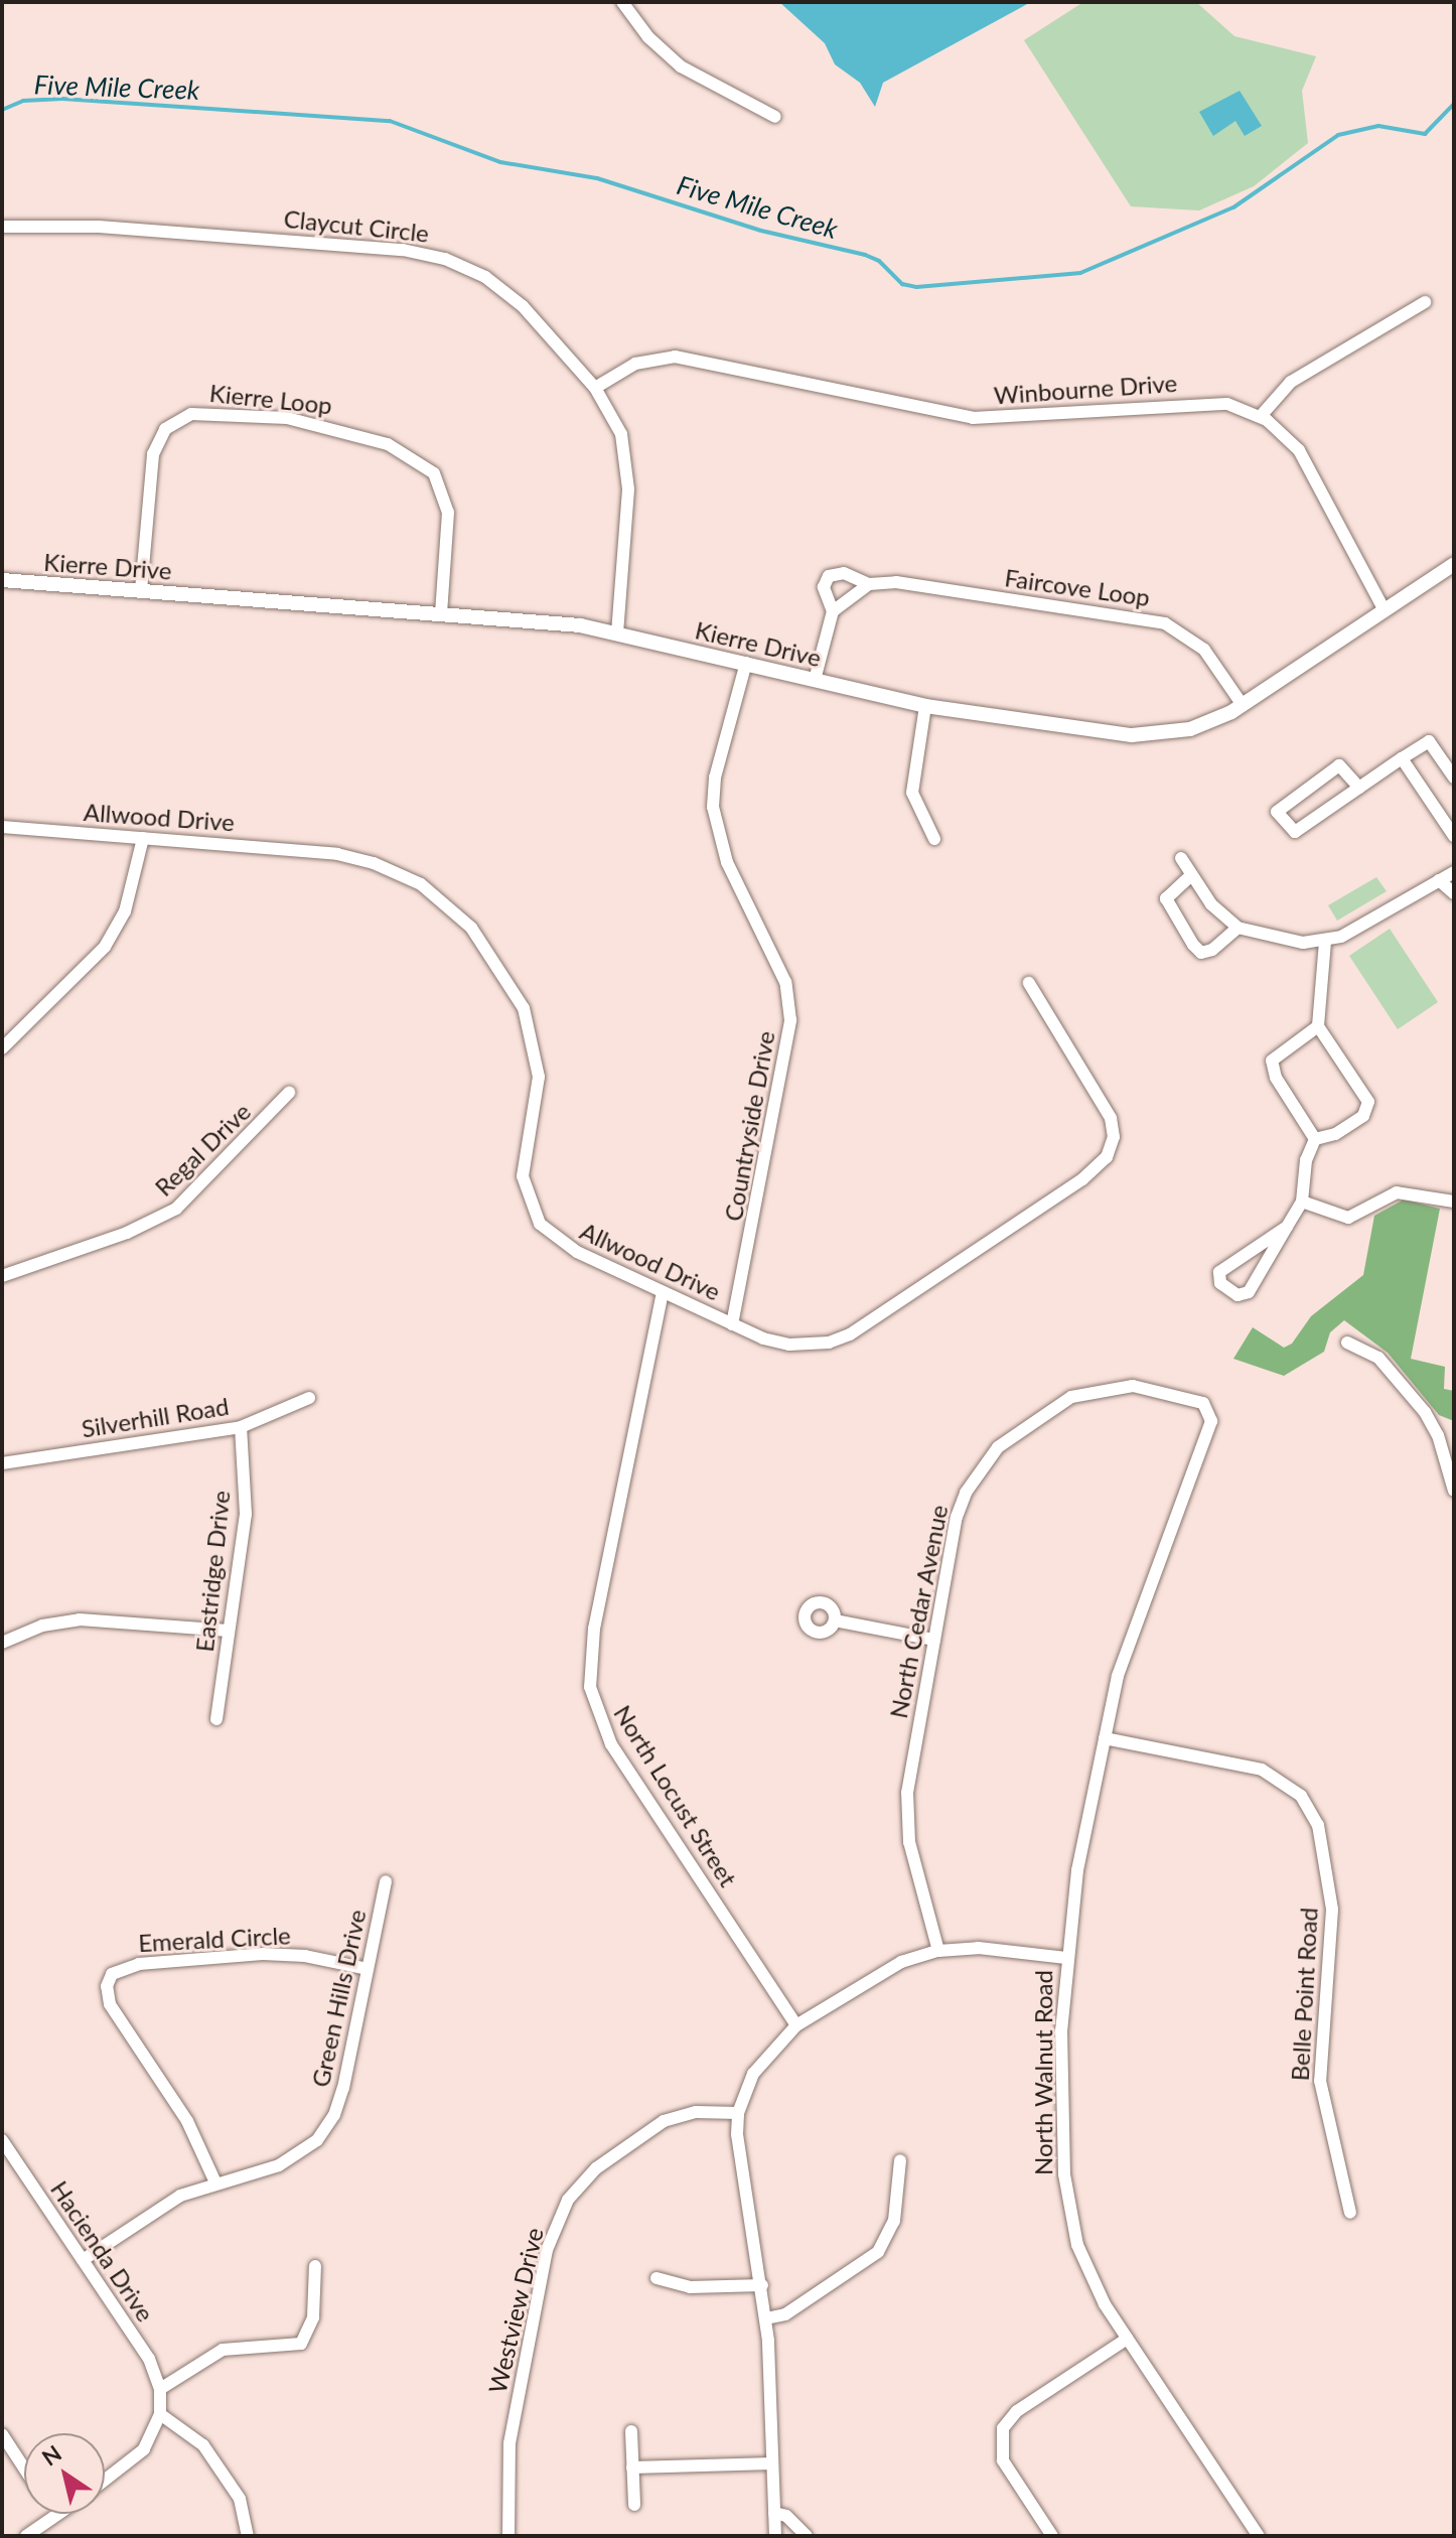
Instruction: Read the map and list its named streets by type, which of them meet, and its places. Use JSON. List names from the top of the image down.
{
  "streets": {
    "street": [
      "Claycut Circle",
      "Winbourne Drive",
      "Kierre Loop",
      "Kierre Drive",
      "Faircove Loop",
      "Allwood Drive",
      "Countryside Drive",
      "Regal Drive",
      "Silverhill Road",
      "Eastridge Drive",
      "North Cedar Avenue",
      "North Locust Street",
      "Emerald Circle",
      "Belle Point Road",
      "Green Hills Drive",
      "North Walnut Road",
      "Hacienda Drive",
      "Westview Drive"
    ]
  },
  "crossings": [
    ["Claycut Circle", "Winbourne Drive"],
    ["Claycut Circle", "Kierre Drive"],
    ["Winbourne Drive", "Kierre Drive"],
    ["Kierre Loop", "Kierre Drive"],
    ["Kierre Drive", "Faircove Loop"],
    ["Kierre Drive", "Countryside Drive"],
    ["Allwood Drive", "Countryside Drive"],
    ["Allwood Drive", "North Locust Street"],
    ["Silverhill Road", "Eastridge Drive"],
    ["North Cedar Avenue", "North Walnut Road"],
    ["Emerald Circle", "Green Hills Drive"],
    ["Belle Point Road", "North Walnut Road"],
    ["Green Hills Drive", "Hacienda Drive"]
  ],
  "water": ["Five Mile Creek"],
  "north": "top left"
}
